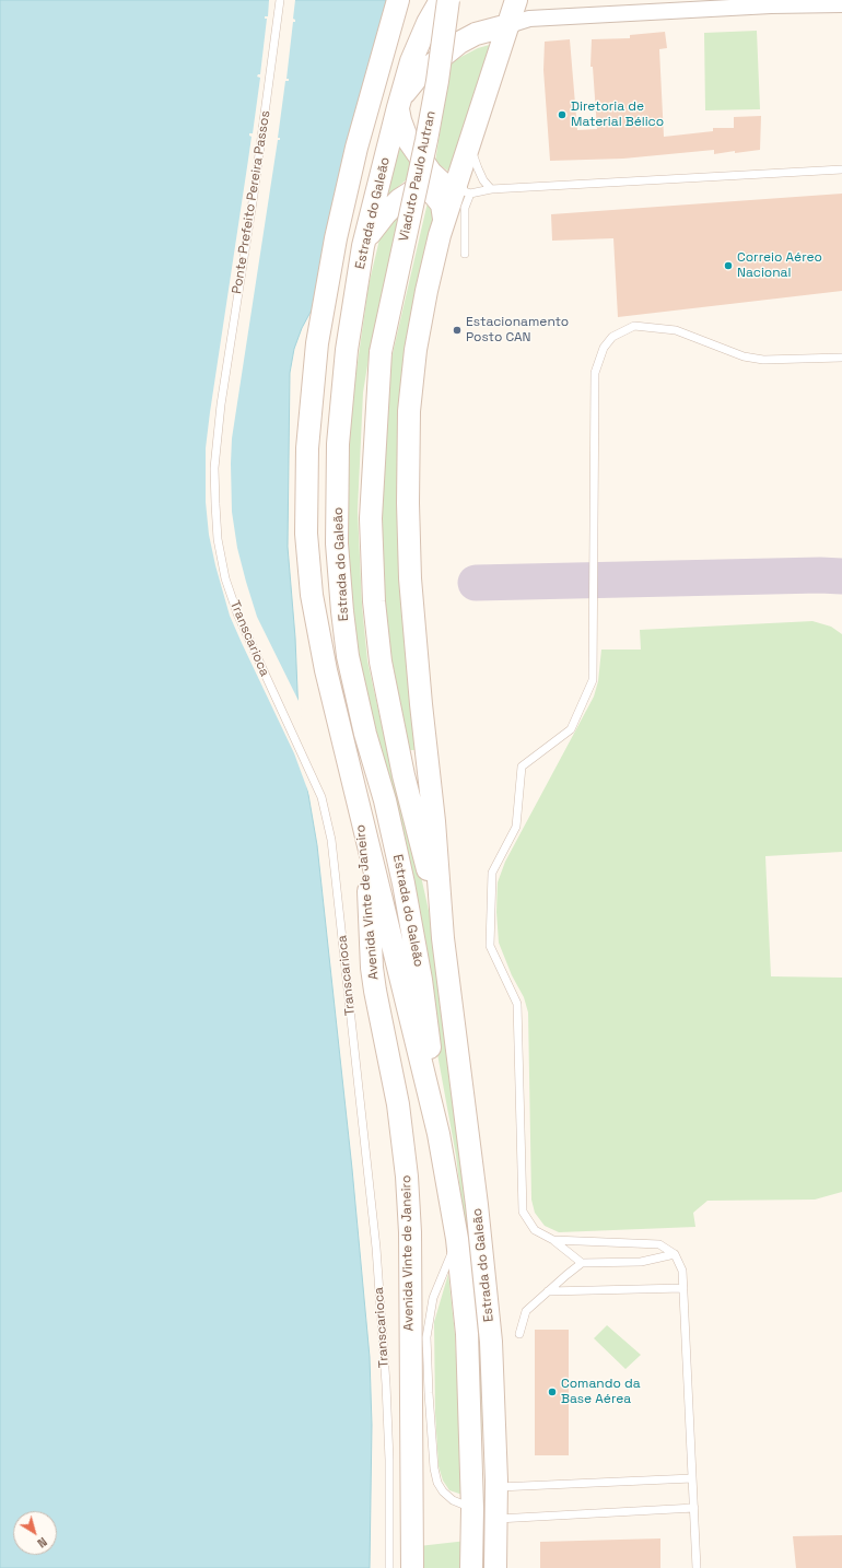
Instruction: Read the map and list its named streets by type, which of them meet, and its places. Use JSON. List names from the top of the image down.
{
  "streets": {
    "street": ["Viaduto Paulo Autran", "Estrada do Galeão", "Avenida Vinte de Janeiro"],
    "lane": ["Ponte Prefeito Pereira Passos", "Transcarioca"]
  },
  "crossings": [
    ["Viaduto Paulo Autran", "Estrada do Galeão"],
    ["Ponte Prefeito Pereira Passos", "Transcarioca"],
    ["Estrada do Galeão", "Avenida Vinte de Janeiro"]
  ],
  "places": [
    "Diretoria de Material Bélico",
    "Correio Aéreo Nacional",
    "Estacionamento Posto CAN",
    "Comando da Base Aérea"
  ],
  "north": "bottom right"
}
